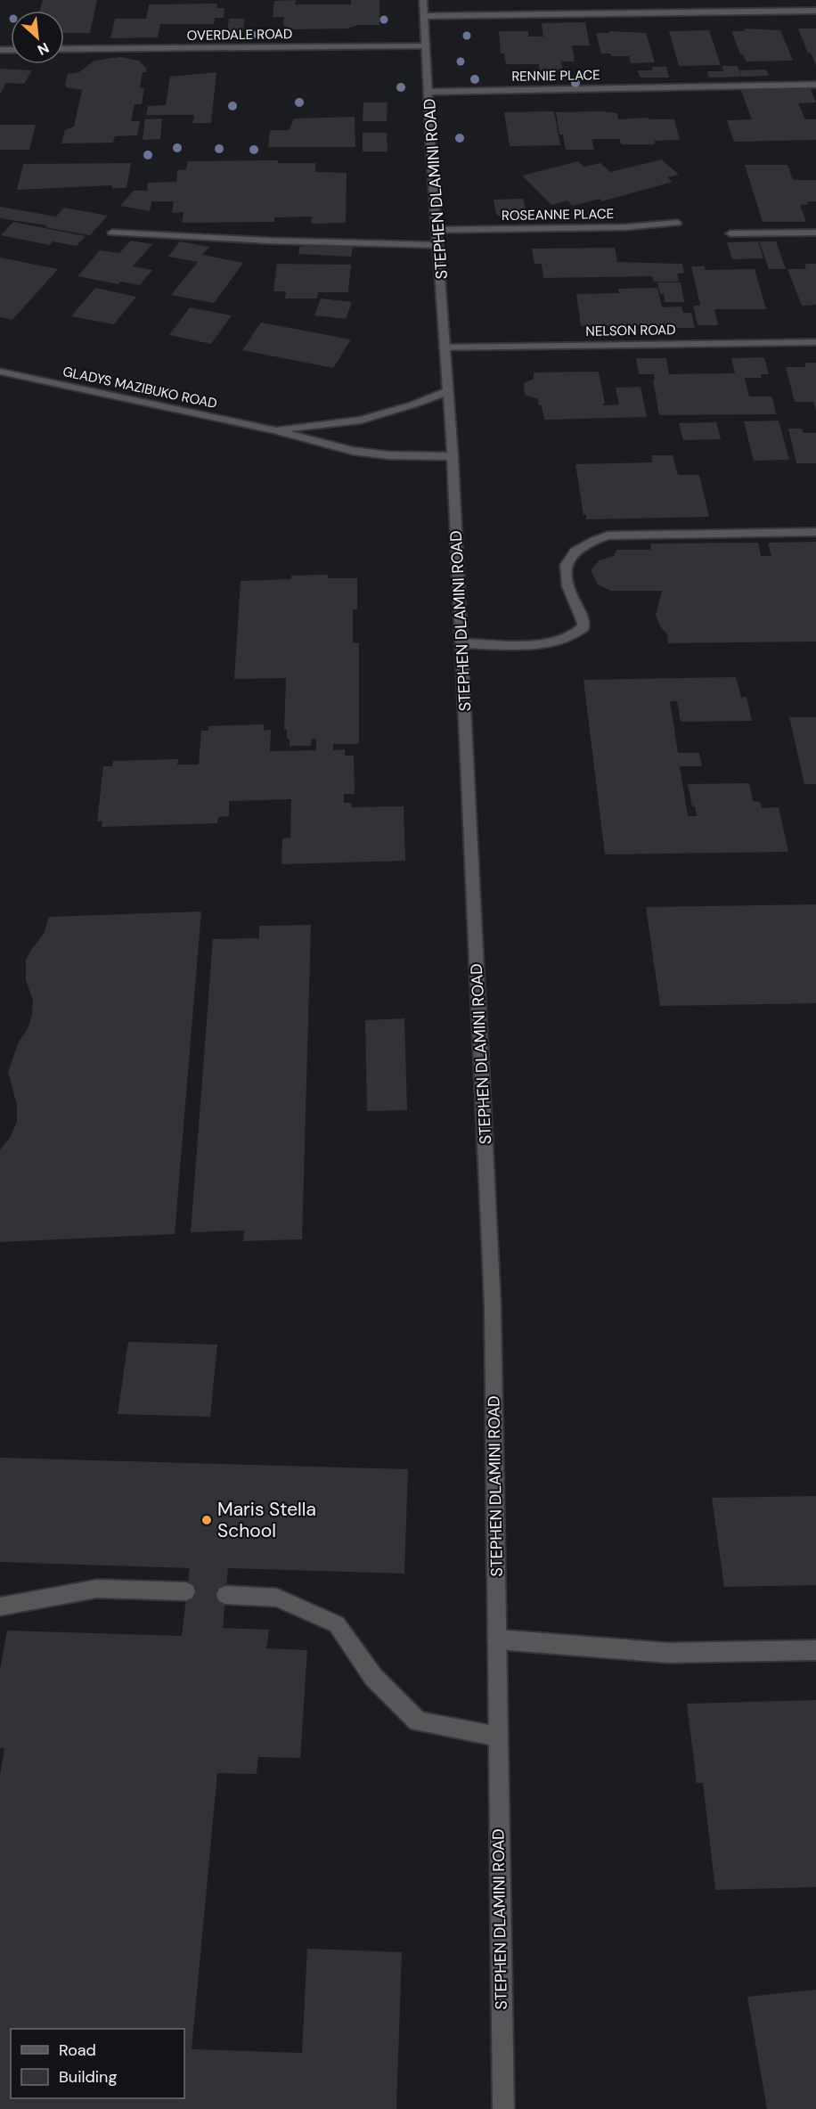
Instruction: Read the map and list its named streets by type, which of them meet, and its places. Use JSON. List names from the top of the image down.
{
  "streets": {
    "street": [
      "OVERDALE ROAD",
      "RENNIE PLACE",
      "STEPHEN DLAMINI ROAD",
      "ROSEANNE PLACE",
      "NELSON ROAD",
      "GLADYS MAZIBUKO ROAD"
    ]
  },
  "crossings": [
    ["OVERDALE ROAD", "STEPHEN DLAMINI ROAD"],
    ["RENNIE PLACE", "STEPHEN DLAMINI ROAD"],
    ["STEPHEN DLAMINI ROAD", "ROSEANNE PLACE"],
    ["STEPHEN DLAMINI ROAD", "NELSON ROAD"],
    ["STEPHEN DLAMINI ROAD", "GLADYS MAZIBUKO ROAD"]
  ],
  "places": ["Maris Stella School"],
  "legend": ["Road", "Building"],
  "north": "bottom right"
}
